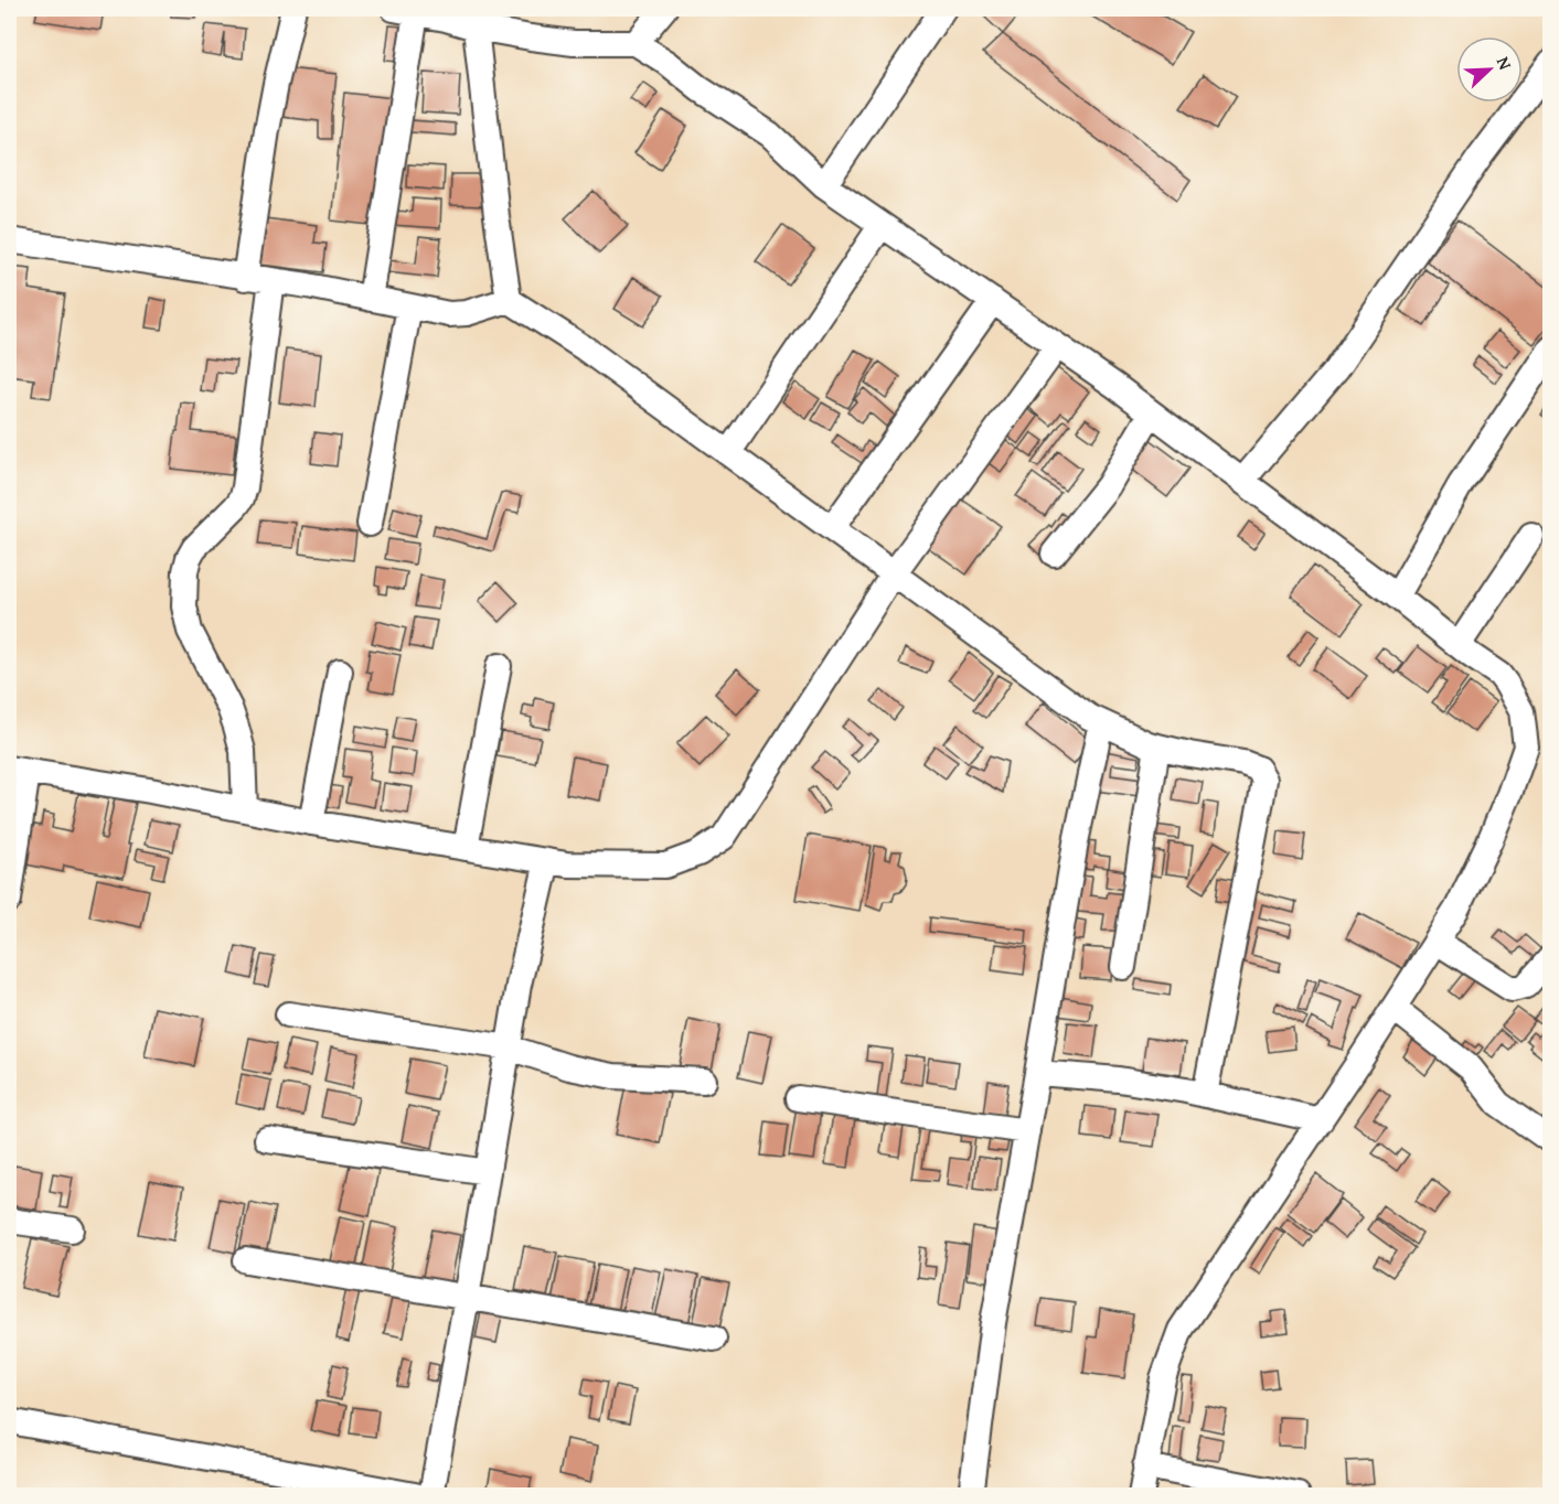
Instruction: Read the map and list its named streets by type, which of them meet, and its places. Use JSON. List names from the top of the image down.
{
  "north": "top right"
}
